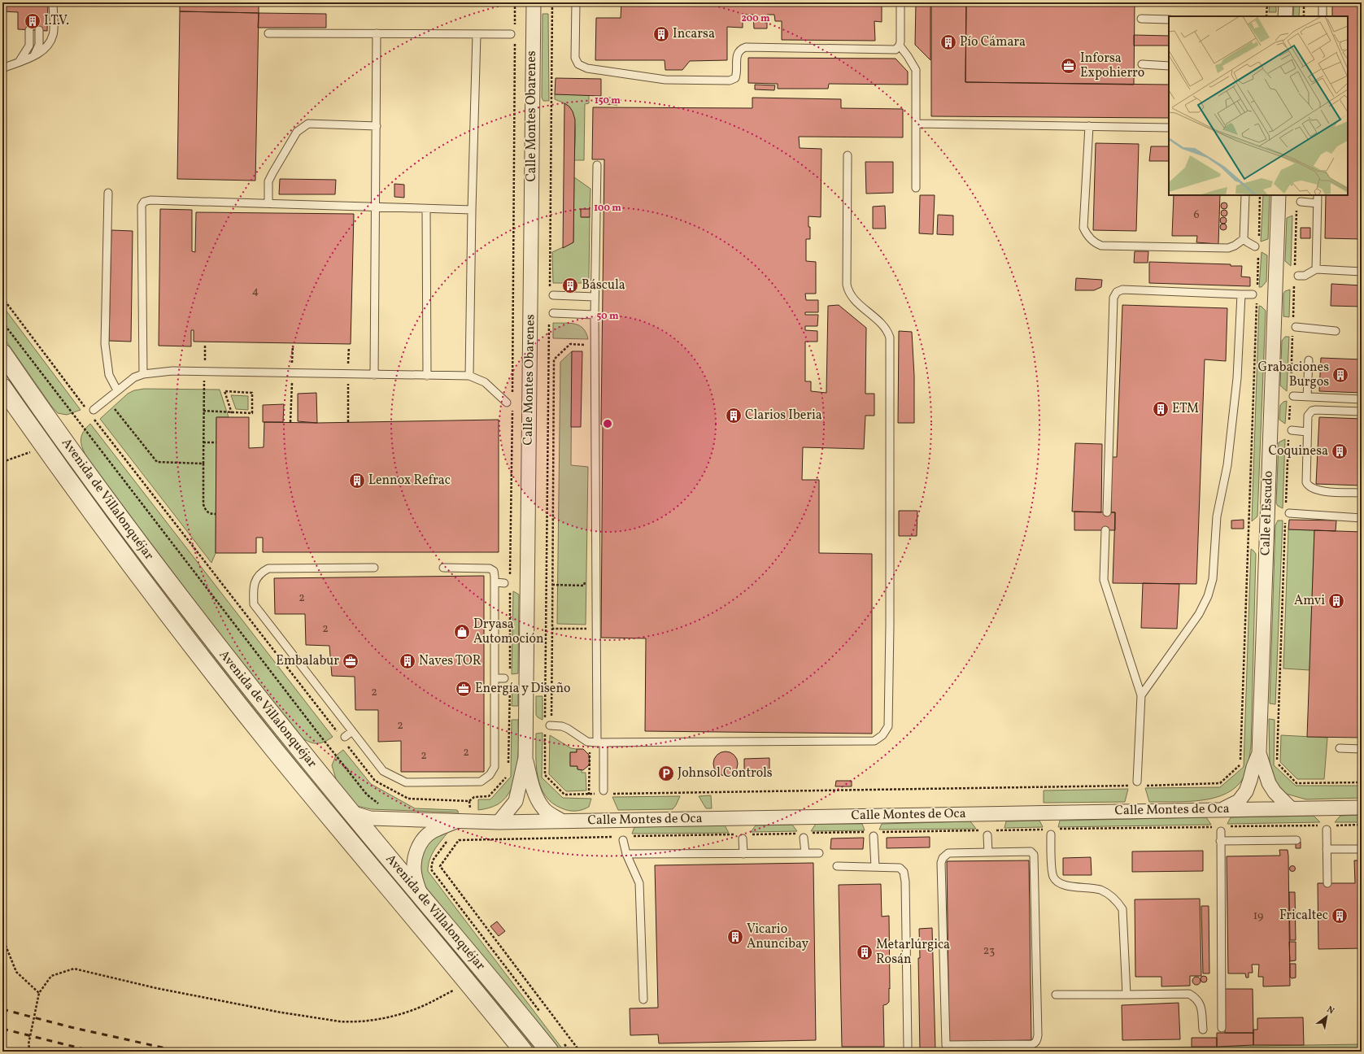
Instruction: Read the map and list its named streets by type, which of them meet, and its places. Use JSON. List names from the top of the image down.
{
  "streets": {
    "street": [
      "Calle Montes Obarenes",
      "Avenida de Villalonquéjar",
      "Calle el Escudo",
      "Calle Montes de Oca"
    ]
  },
  "crossings": [
    ["Calle Montes Obarenes", "Calle Montes de Oca"],
    ["Avenida de Villalonquéjar", "Calle Montes de Oca"],
    ["Calle el Escudo", "Calle Montes de Oca"]
  ],
  "places": {
    "building": [
      "I.T.V.",
      "Incarsa",
      "Pío Cámara",
      "Báscula",
      "Grabaciones Burgos",
      "ETM",
      "Clarios Iberia",
      "Coquinesa",
      "Lennox Refrac",
      "Amvi",
      "Naves TOR",
      "Fricaltec",
      "Vicario Anuncibay",
      "Metarlúrgica Rosán"
    ],
    "office": ["Inforsa Expohierro", "Embalabur", "Energía y Diseño"],
    "shop": ["Dryasa Automoción"],
    "parking": ["Johnsol Controls"]
  },
  "house_numbers": [
    "6",
    "4",
    "2",
    "2",
    "2",
    "2",
    "2",
    "2",
    "19",
    "23"
  ],
  "north": "top right",
  "rings": [
    "200 m",
    "150 m",
    "100 m",
    "50 m"
  ]
}
